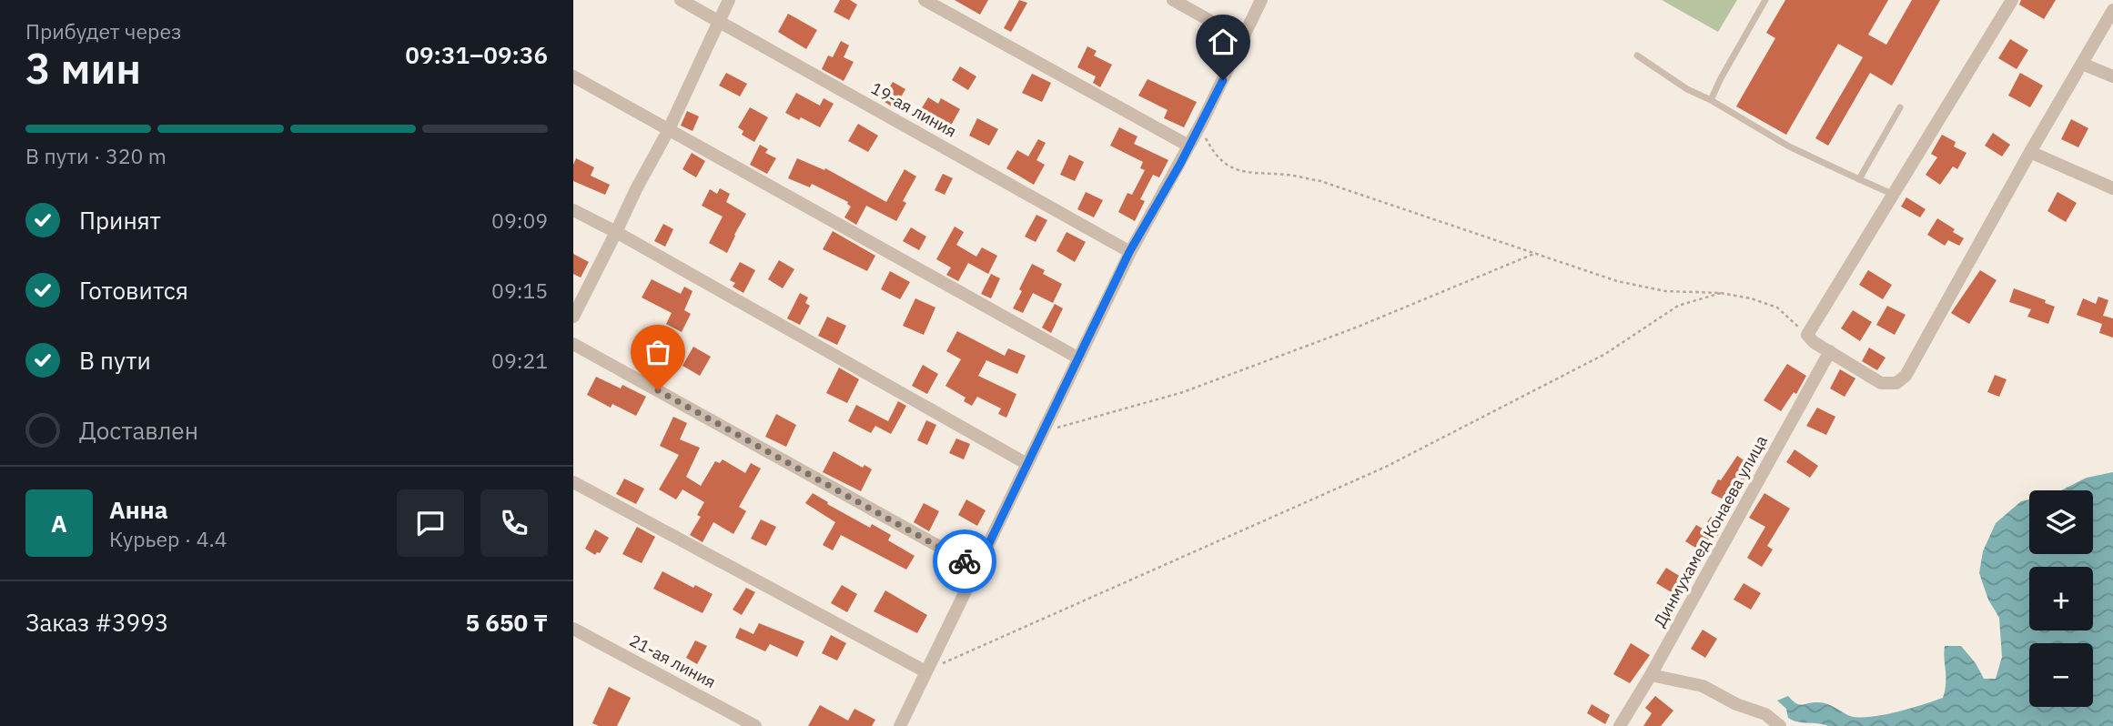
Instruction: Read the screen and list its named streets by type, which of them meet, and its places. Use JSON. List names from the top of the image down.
{
  "streets": {
    "street": ["19-ая линия", "Динмухамед Конаева улица", "21-ая линия"]
  },
  "page": {
    "heading": ["3 мин", "Прибудет через", "09:31–09:36"],
    "panel": [
      "Анна",
      "Курьер · 4.4",
      "Заказ #3993",
      "5 650 ₸"
    ],
    "bar": "В пути · 320 m",
    "list": [
      ["Принят", "09:09"],
      ["Готовится", "09:15"],
      ["В пути", "09:21"],
      "Доставлен"
    ],
    "round": "А",
    "map_buttons": ["+", "−"]
  }
}
